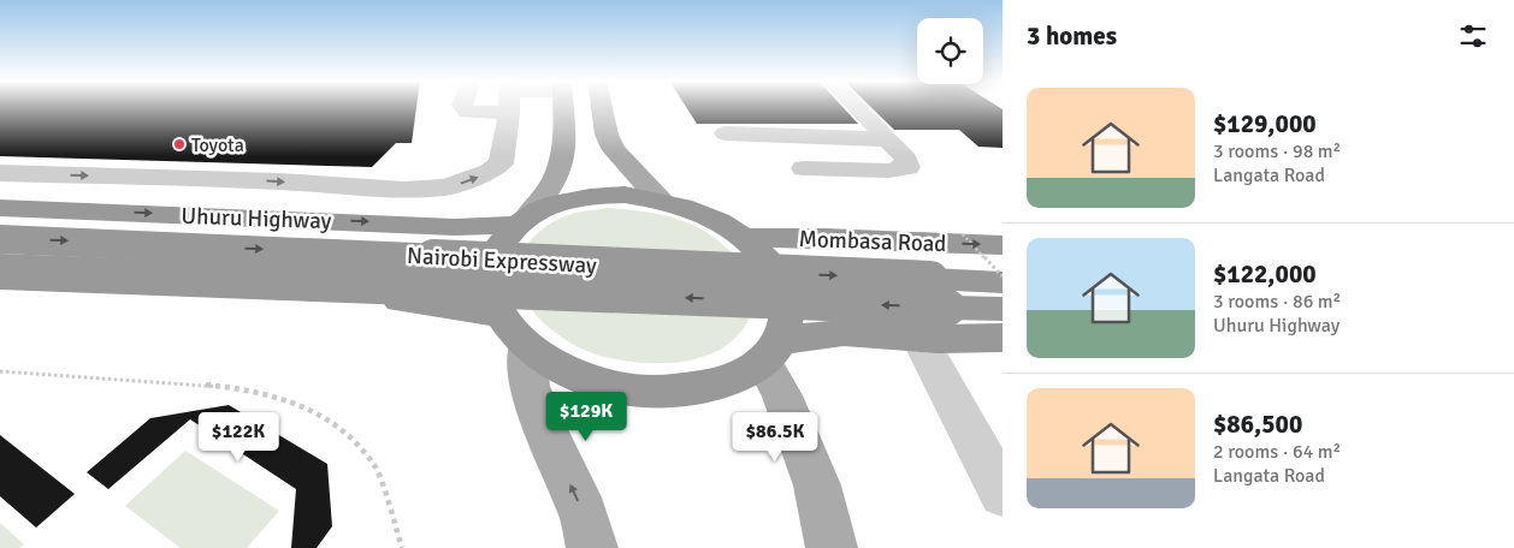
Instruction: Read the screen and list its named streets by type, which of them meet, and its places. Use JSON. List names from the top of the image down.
{
  "streets": {
    "highway": ["Uhuru Highway", "Mombasa Road", "Nairobi Expressway"]
  },
  "places": ["Toyota"],
  "page": {
    "heading": "3 homes",
    "list": [
      {
        "name": "$129,000",
        "note": "3 rooms · 98 m² · Langata Road"
      },
      {
        "name": "$122,000",
        "note": "3 rooms · 86 m² · Uhuru Highway"
      },
      {
        "name": "$86,500",
        "note": "2 rooms · 64 m² · Langata Road"
      }
    ],
    "price": ["$129K", "$122K", "$86.5K"]
  }
}
